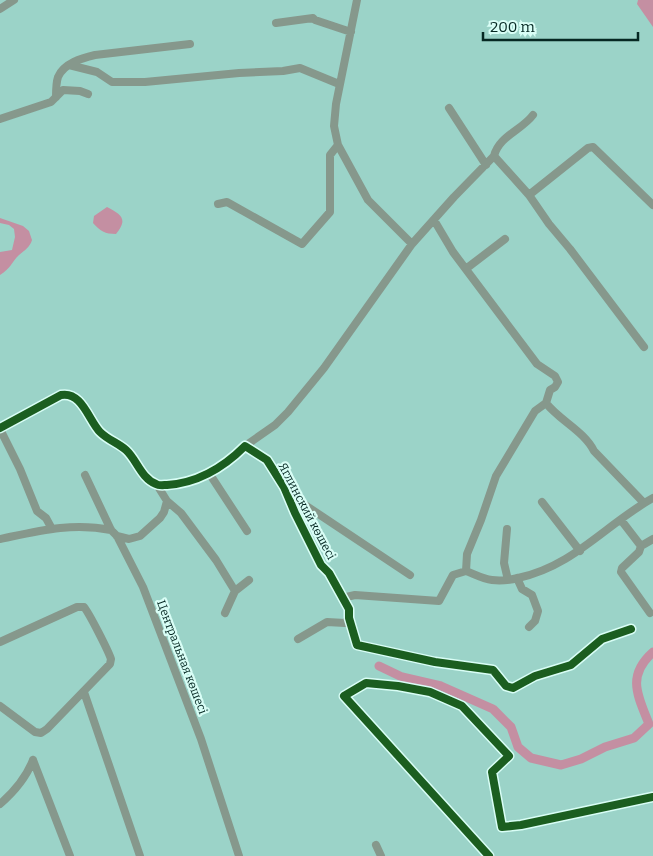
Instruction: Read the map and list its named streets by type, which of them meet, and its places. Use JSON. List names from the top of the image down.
{
  "streets": {
    "street": ["Яглинский көшесі", "Центральная көшесі"]
  },
  "scale_bar": "200 m"
}
